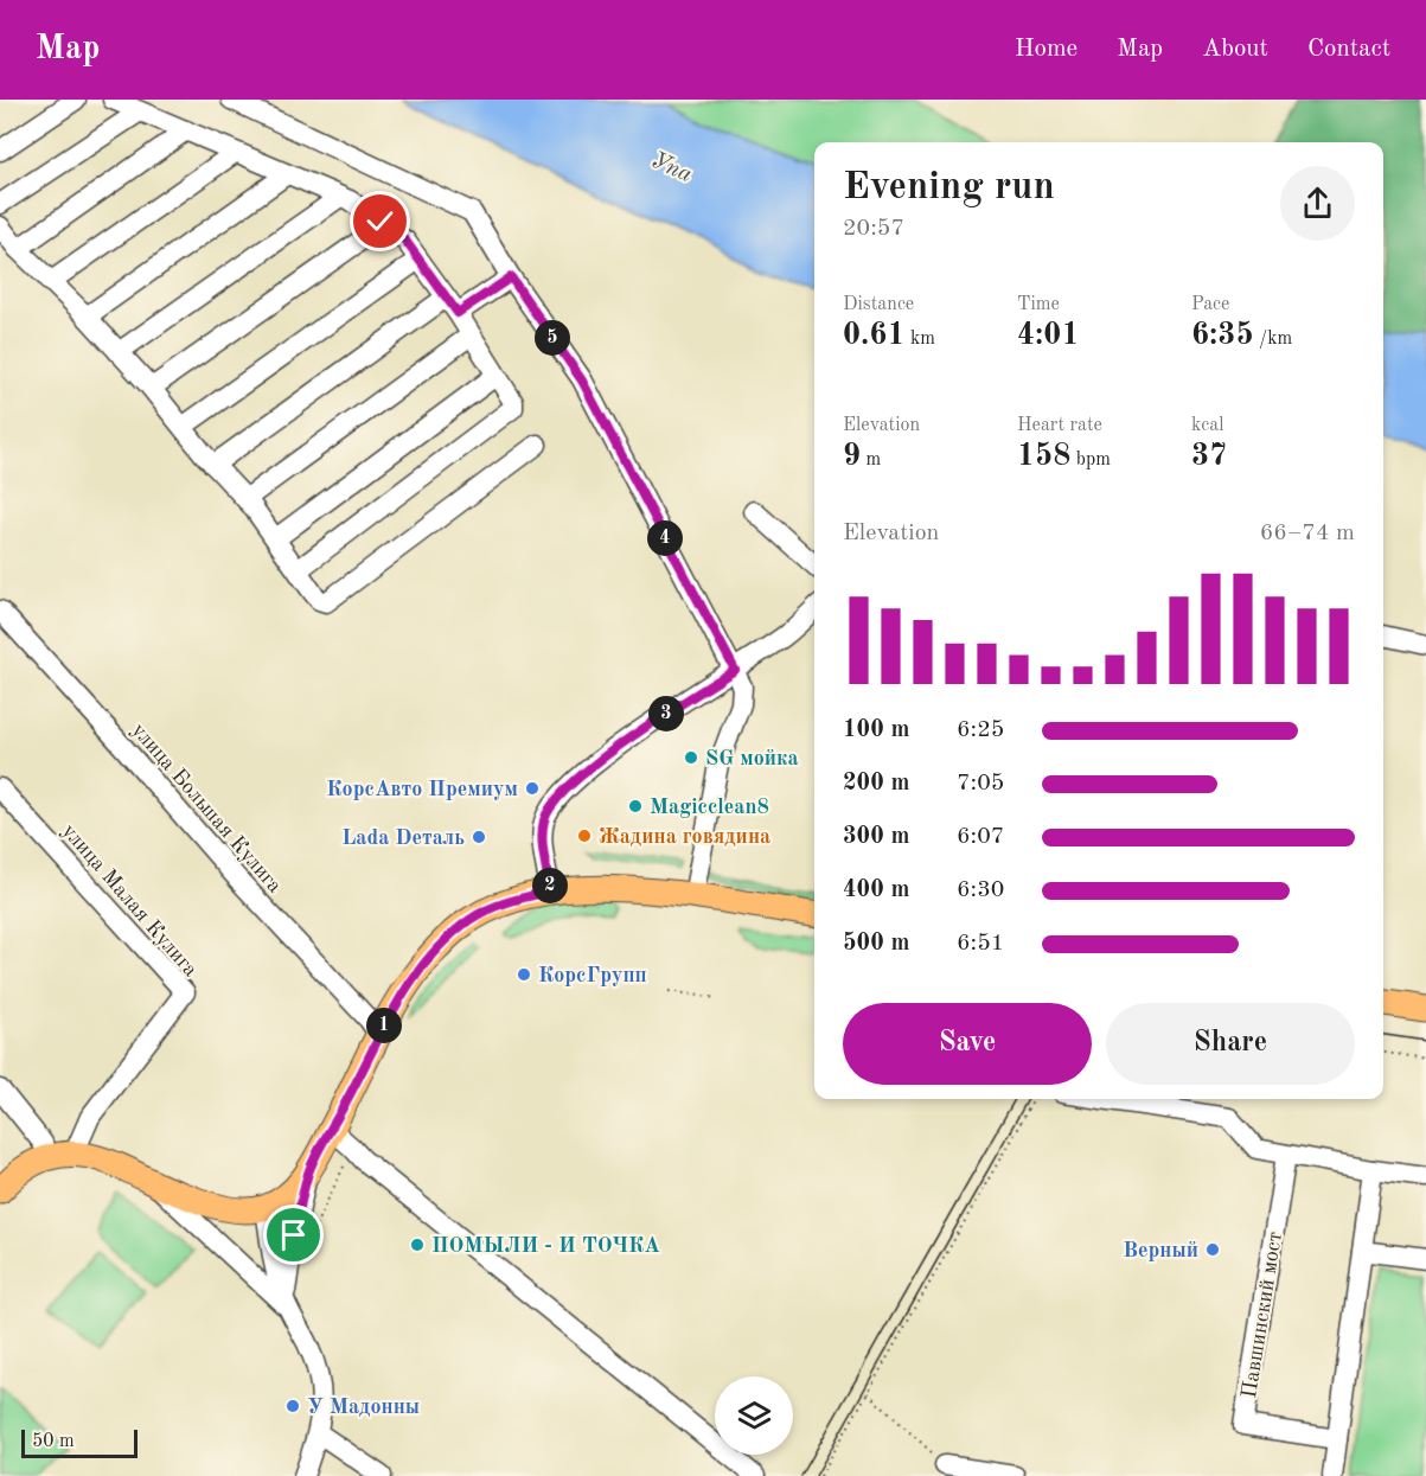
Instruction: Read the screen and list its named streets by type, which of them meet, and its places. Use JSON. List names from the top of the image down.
{
  "streets": {
    "street": ["улица Большая Кулига", "улица Малая Кулига", "Павшинский мост"]
  },
  "water": ["Упа"],
  "places": [
    "SG мойка",
    "КорсАвто Премиум",
    "Magicclean8",
    "Жадина говядина",
    "Lada Dеталь",
    "КорсГрупп",
    "ПОМЫЛИ - И ТОЧКА",
    "Верный",
    "У Мадонны"
  ],
  "scale_bar": "50 m",
  "page": {
    "header": "Map",
    "nav": [
      "Home",
      "Map",
      "About",
      "Contact"
    ],
    "heading": ["Evening run", "20:57"],
    "stats": [
      ["Distance", "0.61 km"],
      ["Time", "4:01"],
      ["Pace", "6:35 /km"],
      ["Elevation", "9 m"],
      ["Heart rate", "158 bpm"],
      ["kcal", "37"]
    ],
    "pins": [
      "5",
      "4",
      "3",
      "2",
      "1"
    ],
    "chart": ["Elevation", "66–74 m"],
    "list": [
      {
        "name": "100 m",
        "note": "6:25"
      },
      {
        "name": "200 m",
        "note": "7:05"
      },
      {
        "name": "300 m",
        "note": "6:07"
      },
      {
        "name": "400 m",
        "note": "6:30"
      },
      {
        "name": "500 m",
        "note": "6:51"
      }
    ],
    "buttons": ["Save", "Share"],
    "scale": "50 m"
  }
}
